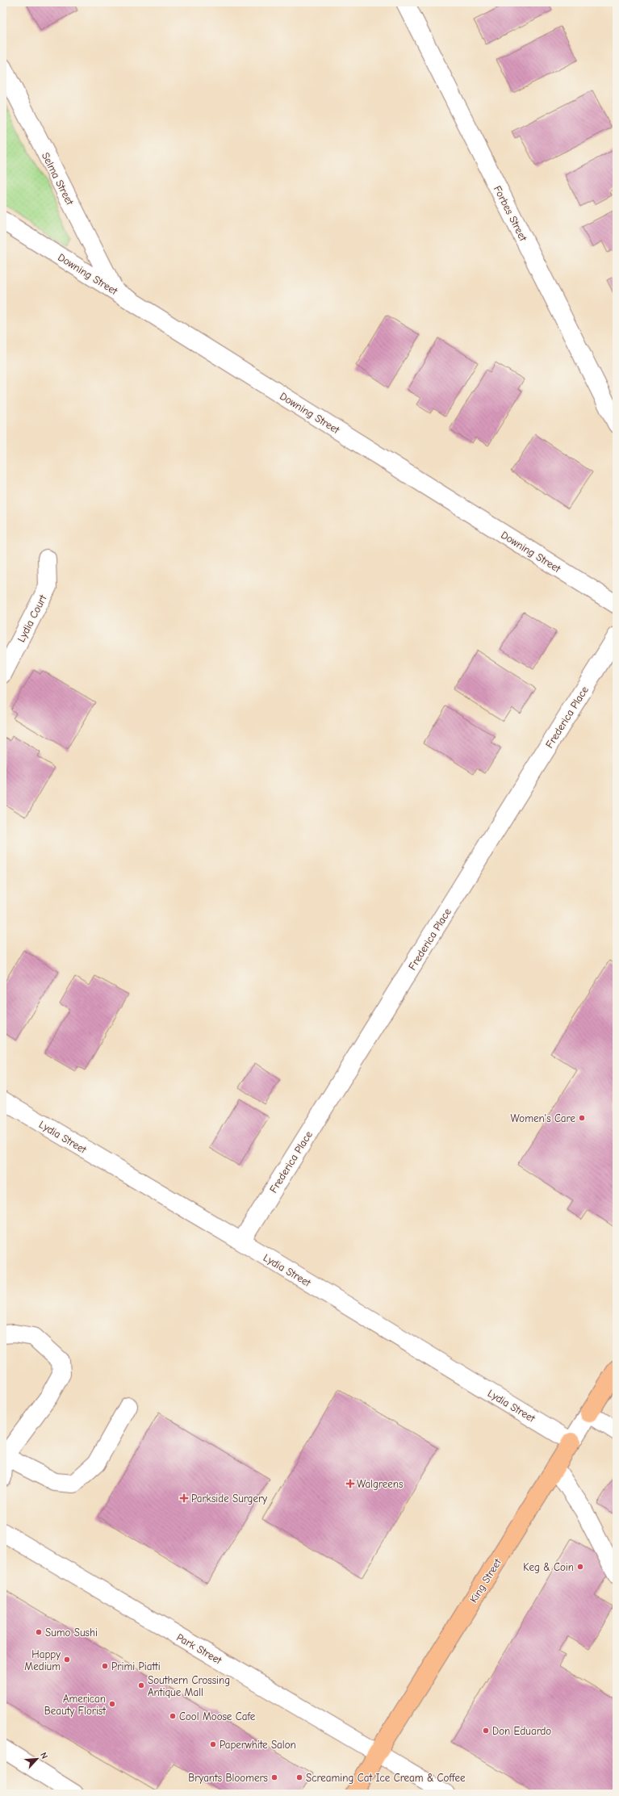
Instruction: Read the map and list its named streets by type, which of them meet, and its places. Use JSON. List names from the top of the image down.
{
  "streets": {
    "main road": ["King Street"],
    "street": [
      "Selma Street",
      "Forbes Street",
      "Downing Street",
      "Lydia Court",
      "Frederica Place",
      "Lydia Street",
      "Park Street"
    ]
  },
  "crossings": [
    ["Selma Street", "Downing Street"],
    ["Frederica Place", "Lydia Street"],
    ["Lydia Street", "King Street"],
    ["King Street", "Park Street"]
  ],
  "places": {
    "other": [
      "Women's Care",
      "Keg & Coin",
      "Sumo Sushi",
      "Happy Medium",
      "Primi Piatti",
      "Southern Crossing Antique Mall",
      "American Beauty Florist",
      "Cool Moose Cafe",
      "Don Eduardo",
      "Paperwhite Salon",
      "Bryants Bloomers",
      "Screaming Cat Ice Cream & Coffee"
    ],
    "health": ["Walgreens", "Parkside Surgery"]
  },
  "north": "top right"
}
